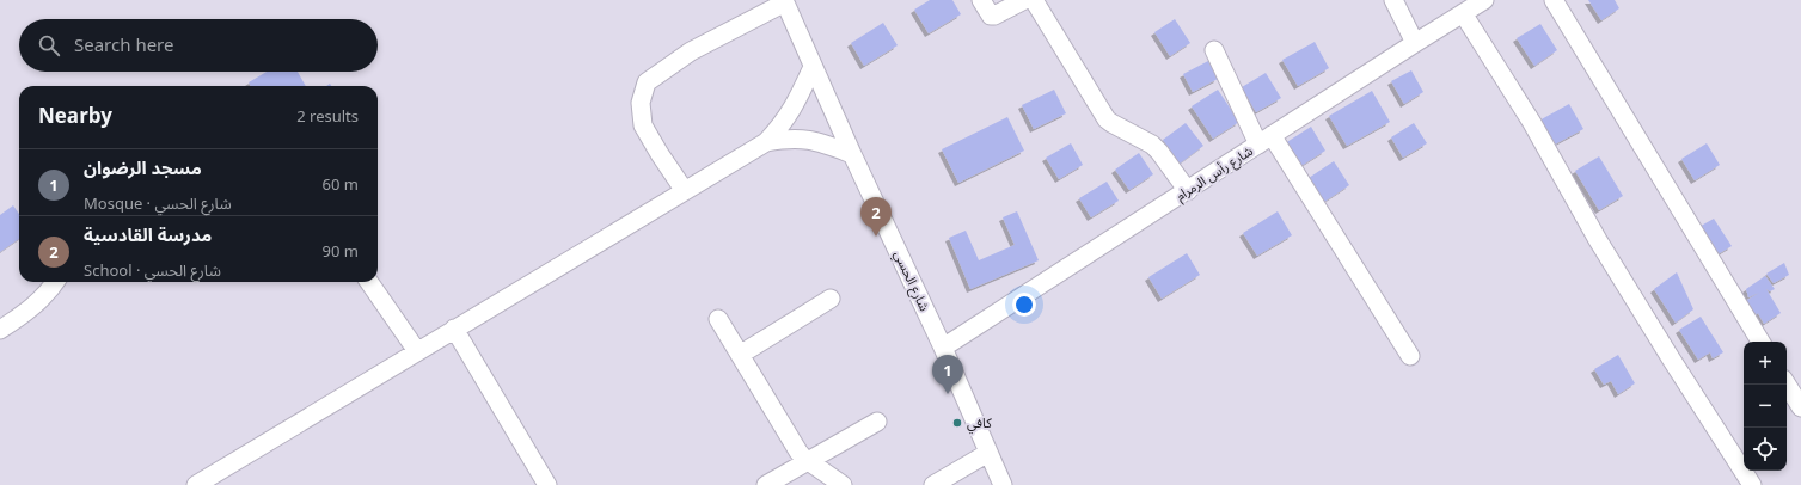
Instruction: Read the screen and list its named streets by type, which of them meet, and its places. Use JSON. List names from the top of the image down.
{
  "streets": {
    "street": ["شارع رأس الرمرام", "شارع الحسي"]
  },
  "crossings": [
    ["شارع رأس الرمرام", "شارع الحسي"]
  ],
  "places": ["كافي"],
  "page": {
    "search": "Search here",
    "heading": ["Nearby", "2 results"],
    "list": [
      {
        "mark": "1",
        "name": "مسجد الرضوان",
        "note": "Mosque · شارع الحسي",
        "value": "60 m"
      },
      {
        "mark": "2",
        "name": "مدرسة القادسية",
        "note": "School · شارع الحسي",
        "value": "90 m"
      }
    ],
    "pins": ["2", "1"],
    "map_buttons": ["+", "−"]
  }
}
